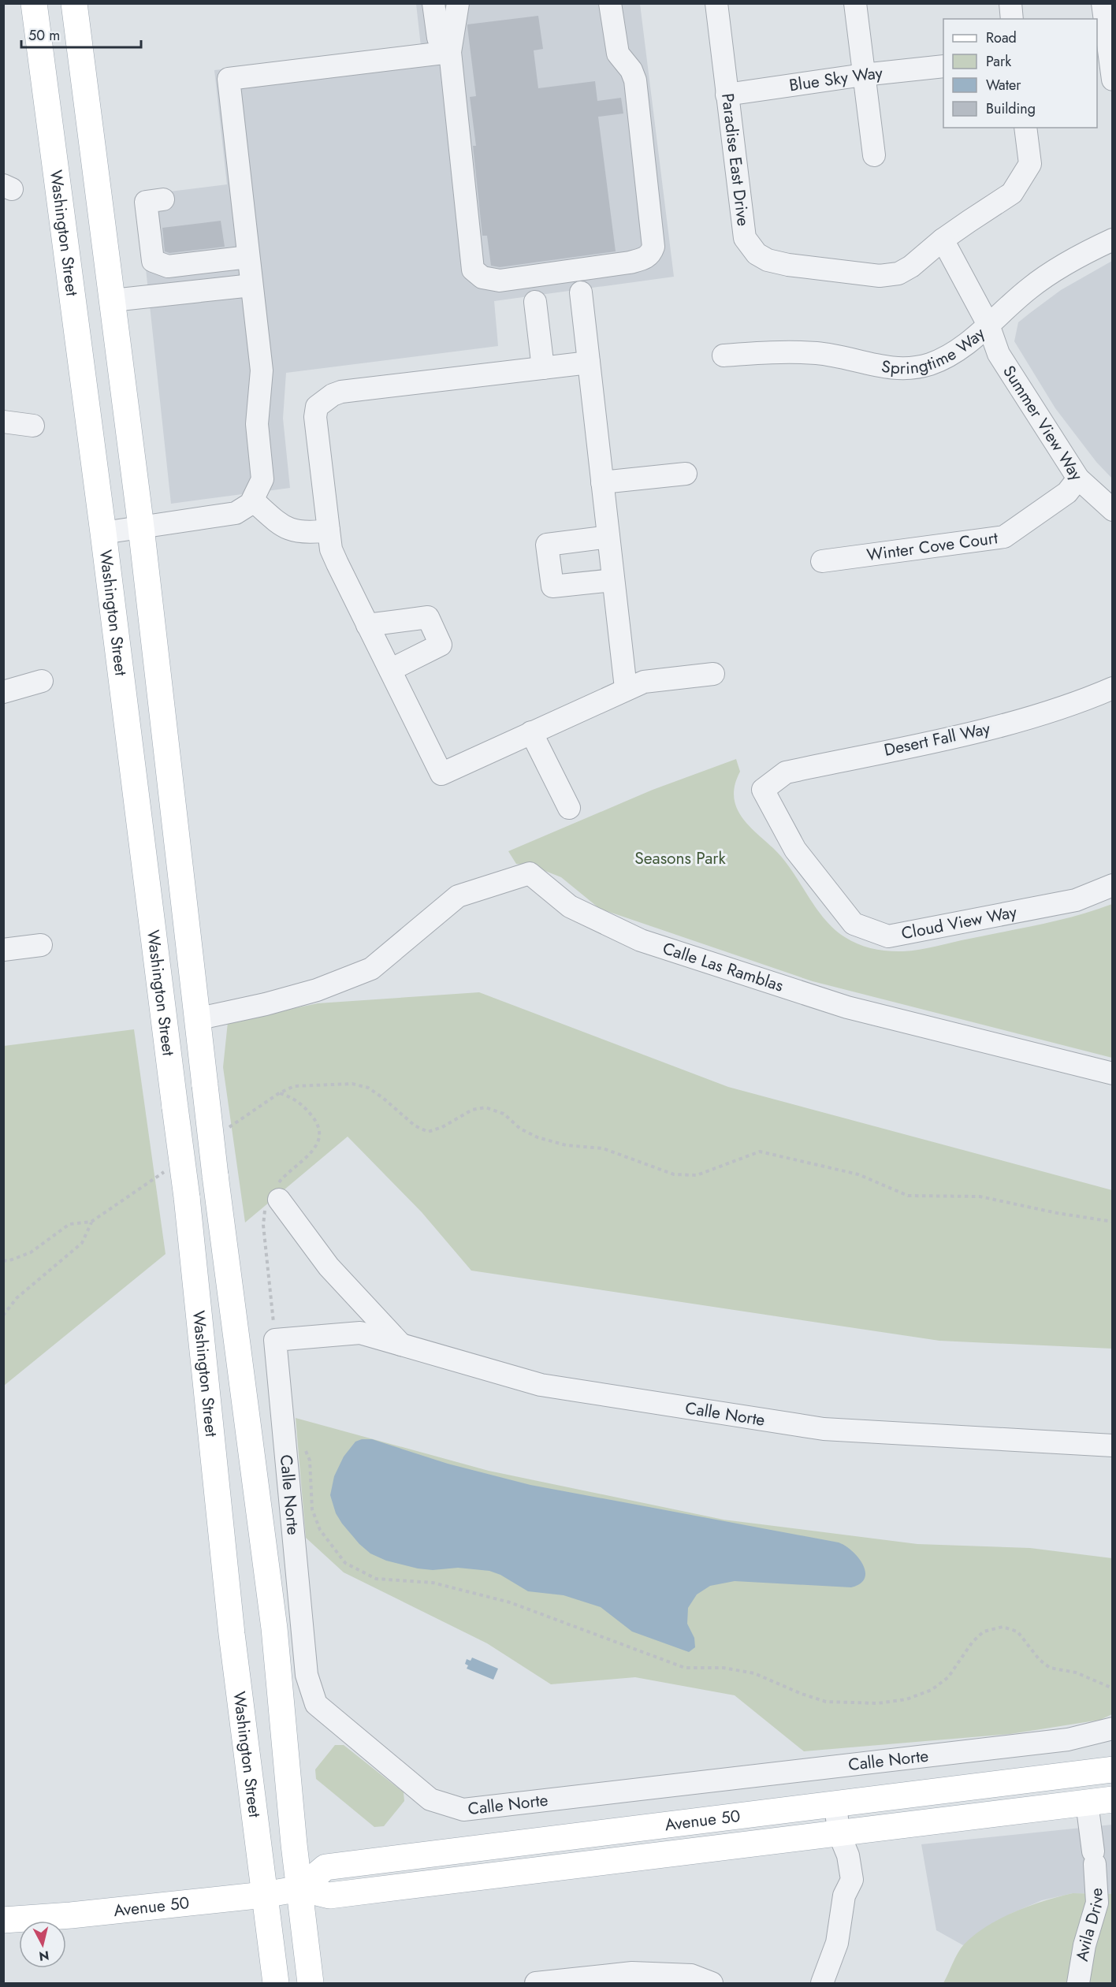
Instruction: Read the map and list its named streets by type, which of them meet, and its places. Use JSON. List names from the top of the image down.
{
  "streets": {
    "main road": ["Washington Street", "Avenue 50"],
    "street": [
      "Blue Sky Way",
      "Paradise East Drive",
      "Springtime Way",
      "Summer View Way",
      "Winter Cove Court",
      "Desert Fall Way",
      "Cloud View Way",
      "Calle Las Ramblas",
      "Calle Norte",
      "Avila Drive"
    ]
  },
  "crossings": [
    ["Blue Sky Way", "Paradise East Drive"],
    ["Paradise East Drive", "Summer View Way"],
    ["Washington Street", "Calle Las Ramblas"],
    ["Washington Street", "Avenue 50"],
    ["Springtime Way", "Summer View Way"],
    ["Summer View Way", "Winter Cove Court"],
    ["Desert Fall Way", "Cloud View Way"],
    ["Avenue 50", "Avila Drive"]
  ],
  "parks": ["Seasons Park"],
  "legend": [
    "Road",
    "Park",
    "Water",
    "Building"
  ],
  "scale_bar": "50 m",
  "north": "bottom"
}
